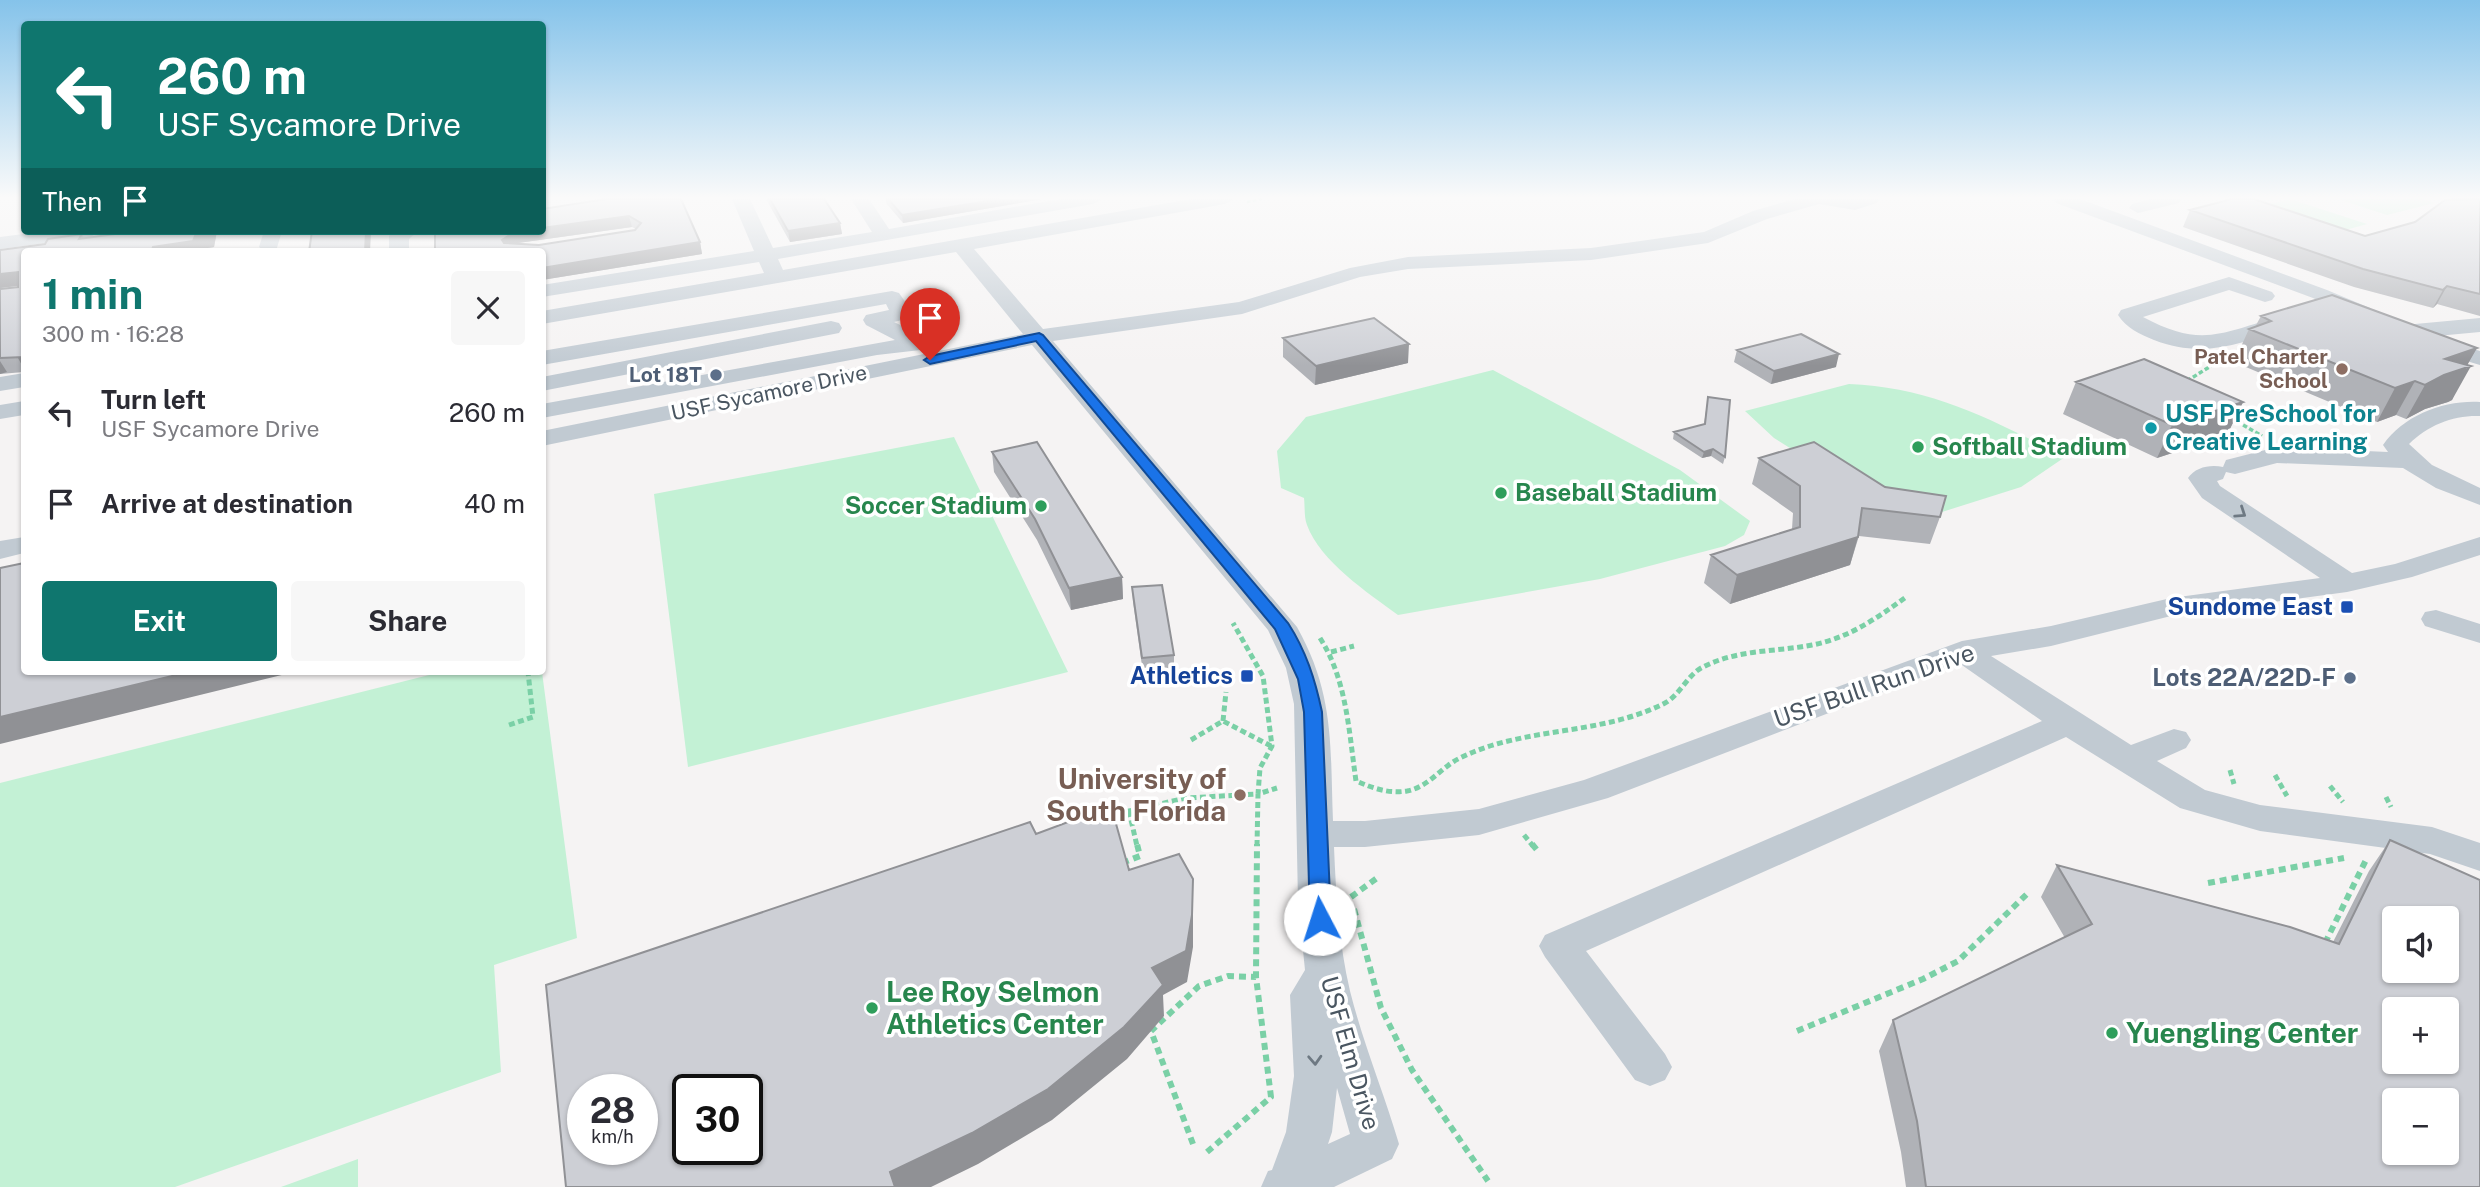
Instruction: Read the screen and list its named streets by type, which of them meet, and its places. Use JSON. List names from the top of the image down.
{
  "streets": {
    "street": ["USF Sycamore Drive", "USF Bull Run Drive", "USF Elm Drive"]
  },
  "crossings": [
    ["USF Sycamore Drive", "USF Elm Drive"],
    ["USF Bull Run Drive", "USF Elm Drive"]
  ],
  "places": {
    "other": [
      "Patel Charter School",
      "Lot 18T",
      "USF PreSchool for Creative Learning",
      "Softball Stadium",
      "Baseball Stadium",
      "Soccer Stadium",
      "Lots 22A/22D-F",
      "University of South Florida",
      "Lee Roy Selmon Athletics Center",
      "Yuengling Center"
    ],
    "transit": ["Sundome East", "Athletics"]
  },
  "page": {
    "turn": ["260 m", "USF Sycamore Drive"],
    "then": "Then",
    "heading": ["1 min", "300 m · 16:28"],
    "list": [
      {
        "name": "Turn left",
        "note": "USF Sycamore Drive",
        "value": "260 m"
      },
      {
        "name": "Arrive at destination",
        "value": "40 m"
      }
    ],
    "buttons": ["Exit", "Share"],
    "map_buttons": ["+", "−"],
    "speed": "28 km/h",
    "limit": "30"
  }
}
